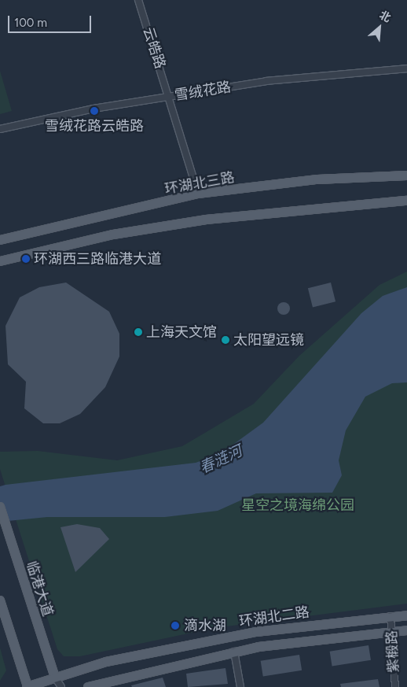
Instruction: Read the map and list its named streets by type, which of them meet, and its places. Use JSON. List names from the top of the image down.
{
  "streets": {
    "main road": ["环湖北三路", "临港大道", "环湖北二路"],
    "street": ["云皓路", "雪绒花路", "紫椴路"]
  },
  "crossings": [
    ["云皓路", "雪绒花路"],
    ["云皓路", "环湖北三路"],
    ["临港大道", "环湖北二路"],
    ["环湖北二路", "紫椴路"]
  ],
  "water": ["春涟河"],
  "parks": ["星空之境海绵公园"],
  "places": [
    "雪绒花路云皓路",
    "环湖西三路临港大道",
    "上海天文馆",
    "太阳望远镜",
    "滴水湖"
  ],
  "scale_bar": "100 m",
  "north": "top right"
}
